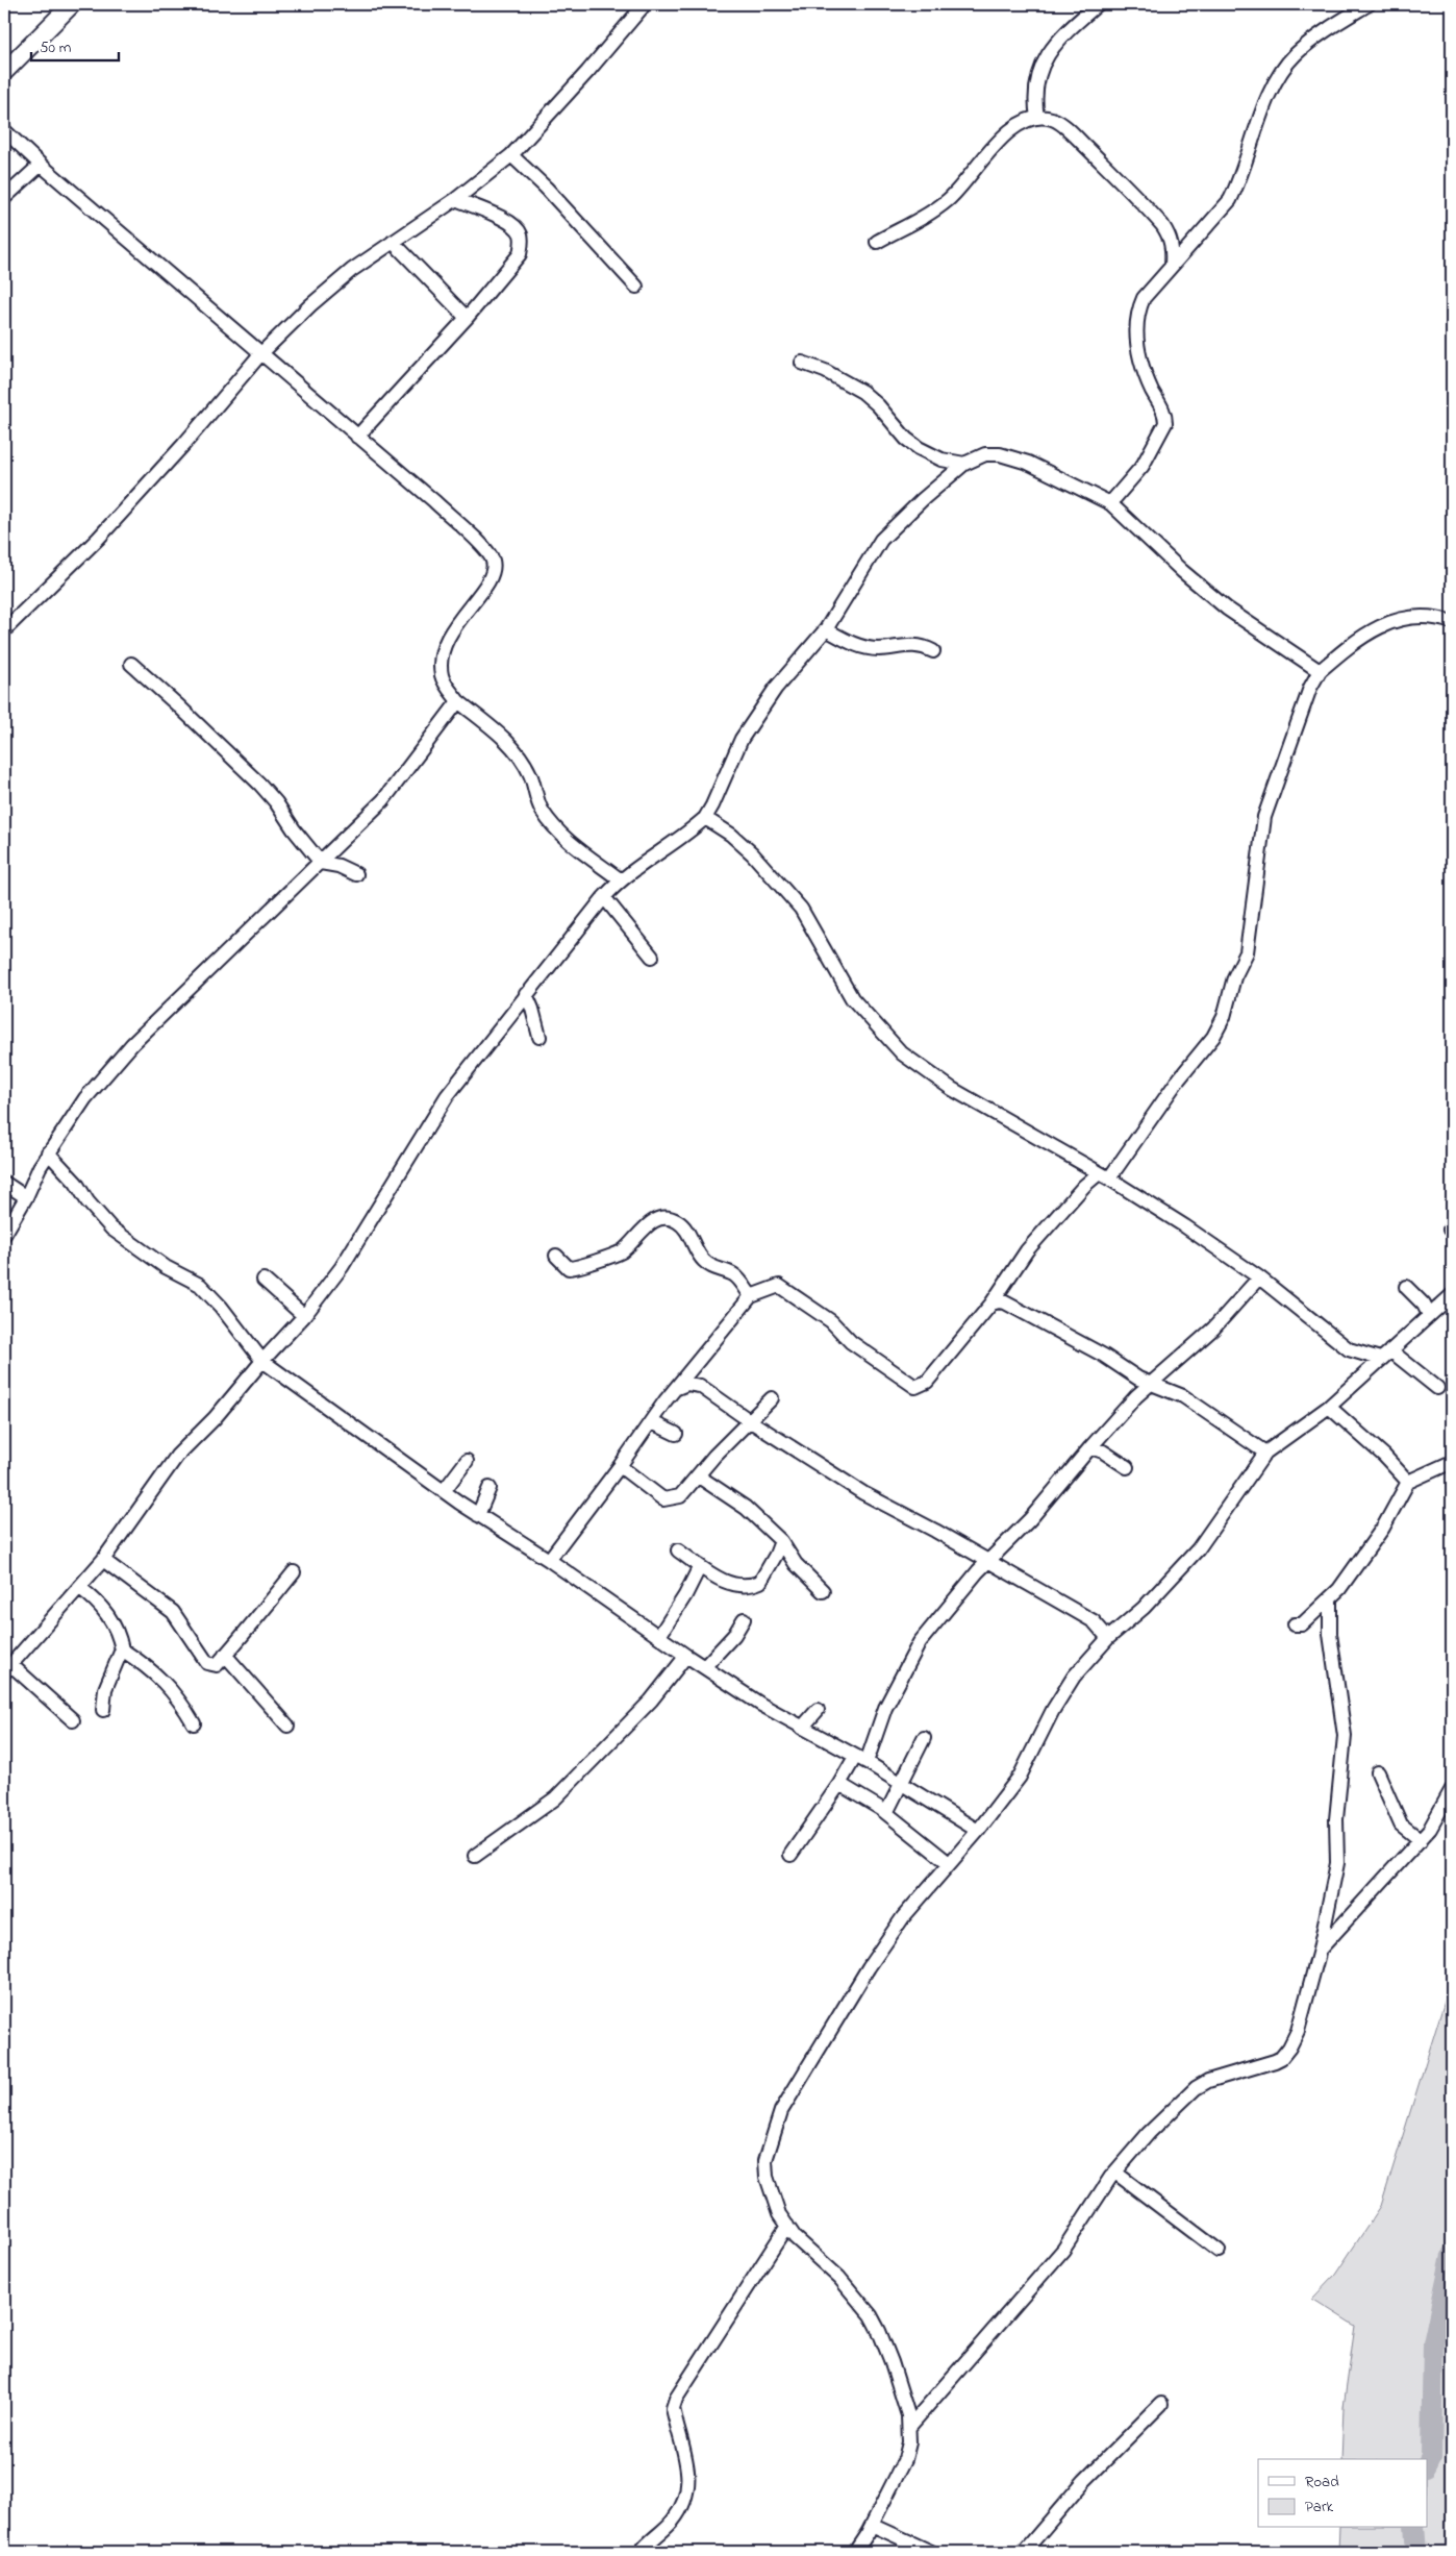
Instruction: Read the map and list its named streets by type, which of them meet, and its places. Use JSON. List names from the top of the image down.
{
  "legend": ["Road", "Park"],
  "scale_bar": "50 m"
}
